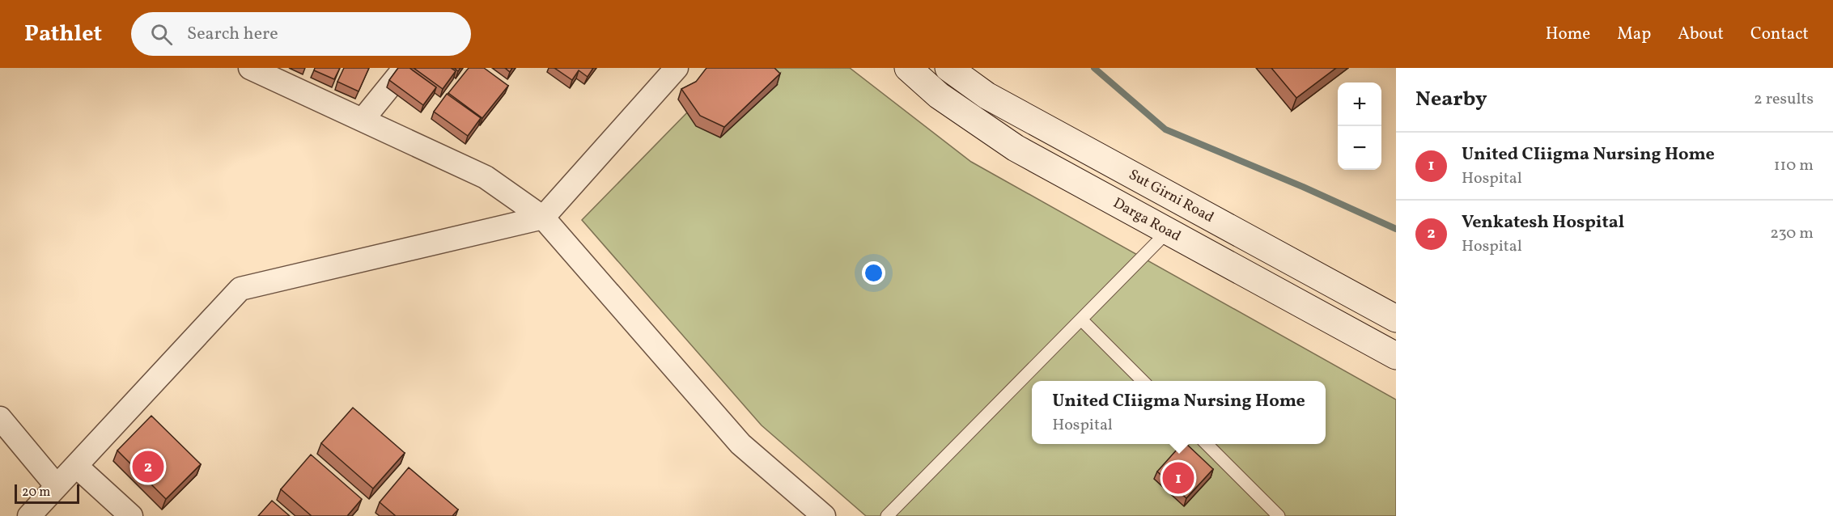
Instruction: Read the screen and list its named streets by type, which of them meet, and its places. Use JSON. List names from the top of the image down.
{
  "streets": {
    "main road": ["Sut Girni Road", "Darga Road"]
  },
  "scale_bar": "20 m",
  "page": {
    "header": "Pathlet",
    "search": "Search here",
    "nav": [
      "Home",
      "Map",
      "About",
      "Contact"
    ],
    "heading": ["Nearby", "2 results"],
    "map_buttons": ["+", "−"],
    "list": [
      {
        "mark": "1",
        "name": "United CIiigma Nursing Home",
        "note": "Hospital",
        "value": "110 m"
      },
      {
        "mark": "2",
        "name": "Venkatesh Hospital",
        "note": "Hospital",
        "value": "230 m"
      }
    ],
    "popup": ["United CIiigma Nursing Home", "Hospital"],
    "pins": ["2", "1"],
    "scale": "20 m"
  }
}
